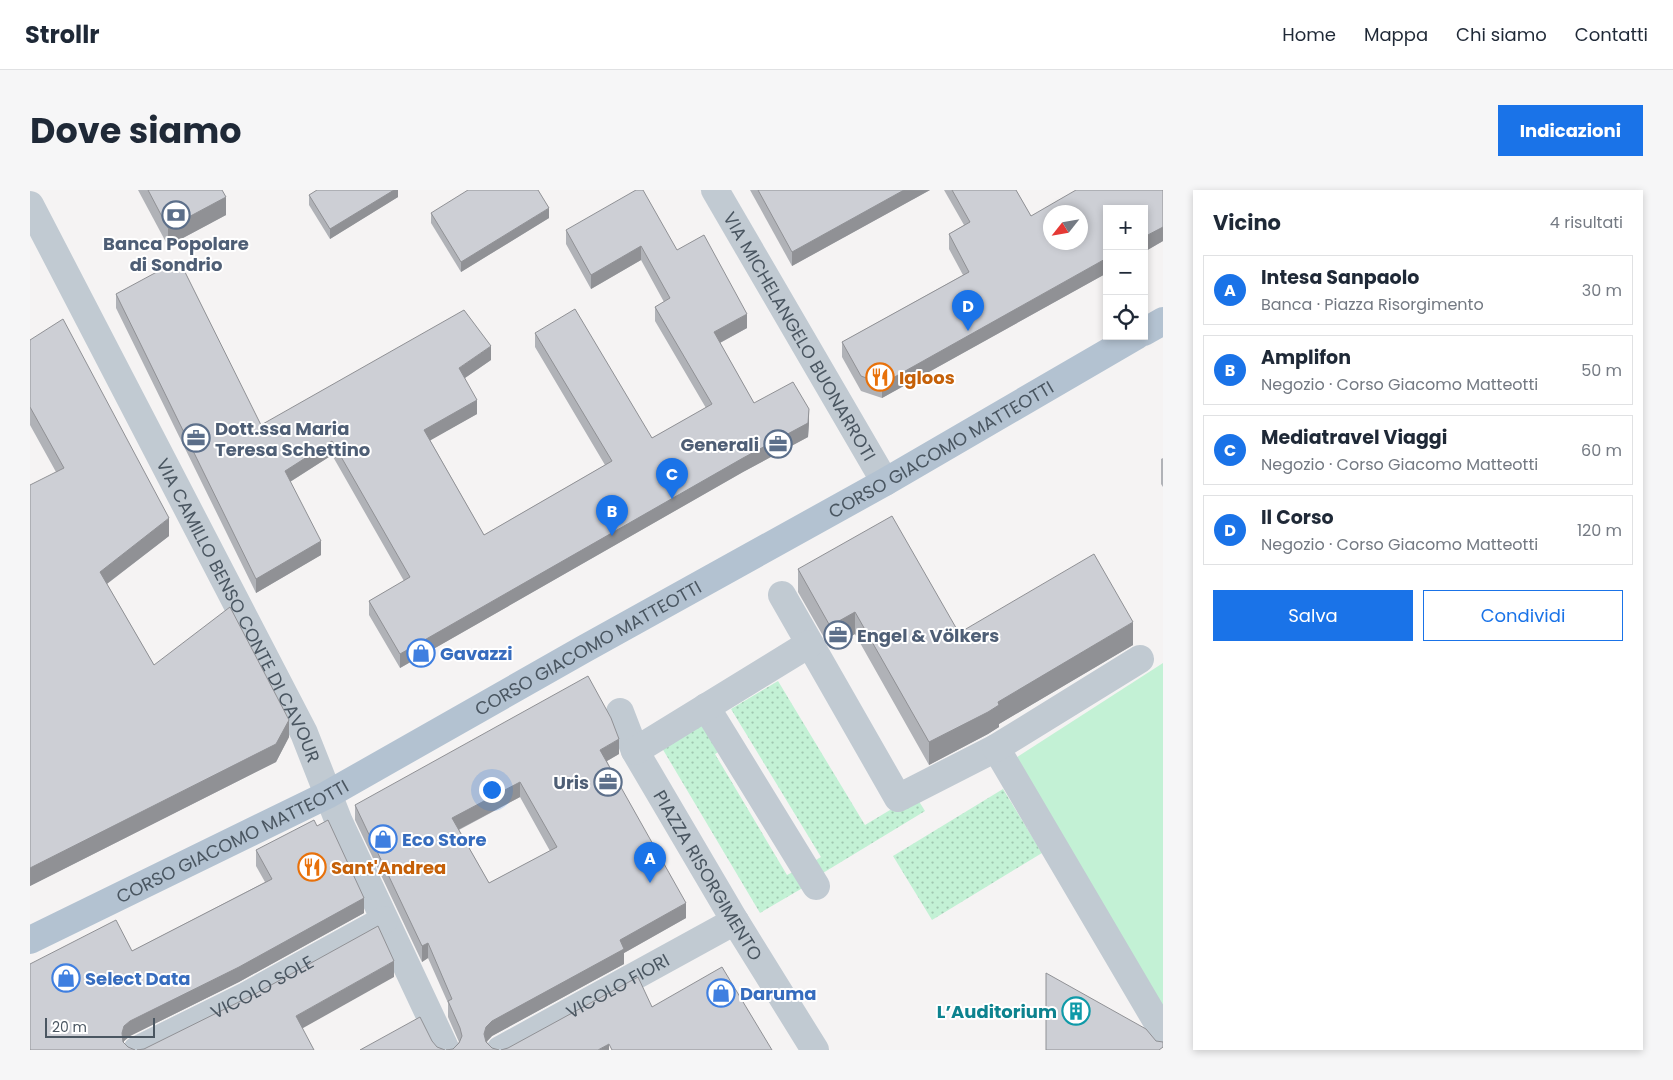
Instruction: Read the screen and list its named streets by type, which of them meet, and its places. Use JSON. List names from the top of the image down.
{
  "streets": {
    "main road": ["CORSO GIACOMO MATTEOTTI"],
    "street": [
      "VIA MICHELANGELO BUONARROTI",
      "VIA CAMILLO BENSO CONTE DI CAVOUR",
      "PIAZZA RISORGIMENTO",
      "VICOLO FIORI",
      "VICOLO SOLE"
    ]
  },
  "crossings": [
    ["VIA MICHELANGELO BUONARROTI", "CORSO GIACOMO MATTEOTTI"],
    ["CORSO GIACOMO MATTEOTTI", "VIA CAMILLO BENSO CONTE DI CAVOUR"],
    ["VIA CAMILLO BENSO CONTE DI CAVOUR", "VICOLO SOLE"],
    ["PIAZZA RISORGIMENTO", "VICOLO FIORI"]
  ],
  "places": {
    "bank": ["Banca Popolare di Sondrio"],
    "restaurant": ["Igloos", "Sant'Andrea"],
    "office": [
      "Dott.ssa Maria Teresa Schettino",
      "Generali",
      "Engel & Völkers",
      "Uris"
    ],
    "shop": [
      "Gavazzi",
      "Eco Store",
      "Select Data",
      "Daruma"
    ],
    "building": ["L’Auditorium"]
  },
  "scale_bar": "20 m",
  "north": "bottom left",
  "page": {
    "header": "Strollr",
    "nav": [
      "Home",
      "Mappa",
      "Chi siamo",
      "Contatti"
    ],
    "title": "Dove siamo",
    "buttons": [
      "Indicazioni",
      ["Salva", "Condividi"]
    ],
    "heading": ["Vicino", "4 risultati"],
    "map_buttons": ["+", "−"],
    "list": [
      {
        "mark": "A",
        "name": "Intesa Sanpaolo",
        "note": "Banca · Piazza Risorgimento",
        "value": "30 m"
      },
      {
        "mark": "B",
        "name": "Amplifon",
        "note": "Negozio · Corso Giacomo Matteotti",
        "value": "50 m"
      },
      {
        "mark": "C",
        "name": "Mediatravel Viaggi",
        "note": "Negozio · Corso Giacomo Matteotti",
        "value": "60 m"
      },
      {
        "mark": "D",
        "name": "Il Corso",
        "note": "Negozio · Corso Giacomo Matteotti",
        "value": "120 m"
      }
    ],
    "pins": [
      "D",
      "C",
      "B",
      "A"
    ],
    "scale": "20 m"
  }
}
